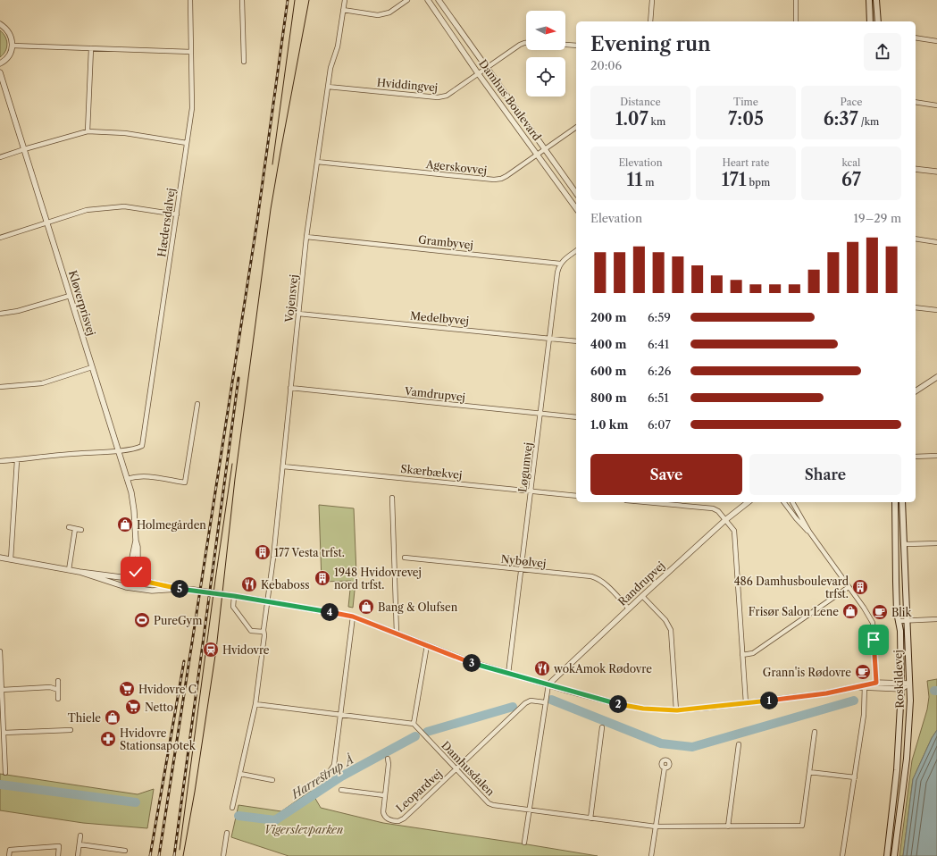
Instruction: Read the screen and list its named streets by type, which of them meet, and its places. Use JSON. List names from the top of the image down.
{
  "streets": {
    "main road": ["Roskildevej"],
    "street": [
      "Hviddingvej",
      "Damhus Boulevard",
      "Agerskovvej",
      "Hædersdalvej",
      "Grambyvej",
      "Vojensvej",
      "Kløverprisvej",
      "Medelbyvej",
      "Vamdrupvej",
      "Løgumvej",
      "Skærbækvej",
      "Nybølvej",
      "Randrupvej",
      "Damhusdalen",
      "Leopardvej"
    ]
  },
  "crossings": [
    ["Hviddingvej", "Damhus Boulevard"],
    ["Hviddingvej", "Vojensvej"],
    ["Damhus Boulevard", "Agerskovvej"],
    ["Agerskovvej", "Vojensvej"],
    ["Hædersdalvej", "Kløverprisvej"],
    ["Grambyvej", "Vojensvej"],
    ["Grambyvej", "Løgumvej"],
    ["Vojensvej", "Medelbyvej"],
    ["Vojensvej", "Vamdrupvej"],
    ["Vojensvej", "Skærbækvej"],
    ["Medelbyvej", "Løgumvej"],
    ["Vamdrupvej", "Løgumvej"],
    ["Løgumvej", "Skærbækvej"],
    ["Løgumvej", "Nybølvej"],
    ["Nybølvej", "Randrupvej"],
    ["Damhusdalen", "Leopardvej"]
  ],
  "water": ["Harrestrup Å"],
  "parks": ["Vigerslevparken"],
  "places": {
    "shop": [
      "Holmegården",
      "Bang & Olufsen",
      "Frisør Salon Lene",
      "Thiele"
    ],
    "building": ["177 Vesta trfst.", "1948 Hvidovrevej nord trfst.", "486 Damhusboulevard trfst."],
    "restaurant": ["Kebaboss", "wokAmok Rødovre"],
    "cafe": ["Blik", "Grann'is Rødovre"],
    "sports": ["PureGym"],
    "station": ["Hvidovre"],
    "supermarket": ["Hvidovre C", "Netto"],
    "pharmacy": ["Hvidovre Stationsapotek"]
  },
  "north": "right",
  "page": {
    "heading": ["Evening run", "20:06"],
    "stats": [
      ["Distance", "1.07 km"],
      ["Time", "7:05"],
      ["Pace", "6:37 /km"],
      ["Elevation", "11 m"],
      ["Heart rate", "171 bpm"],
      ["kcal", "67"]
    ],
    "chart": ["Elevation", "19–29 m"],
    "list": [
      {
        "name": "200 m",
        "note": "6:59"
      },
      {
        "name": "400 m",
        "note": "6:41"
      },
      {
        "name": "600 m",
        "note": "6:26"
      },
      {
        "name": "800 m",
        "note": "6:51"
      },
      {
        "name": "1.0 km",
        "note": "6:07"
      }
    ],
    "buttons": ["Save", "Share"],
    "pins": [
      "5",
      "4",
      "3",
      "1",
      "2"
    ]
  }
}
